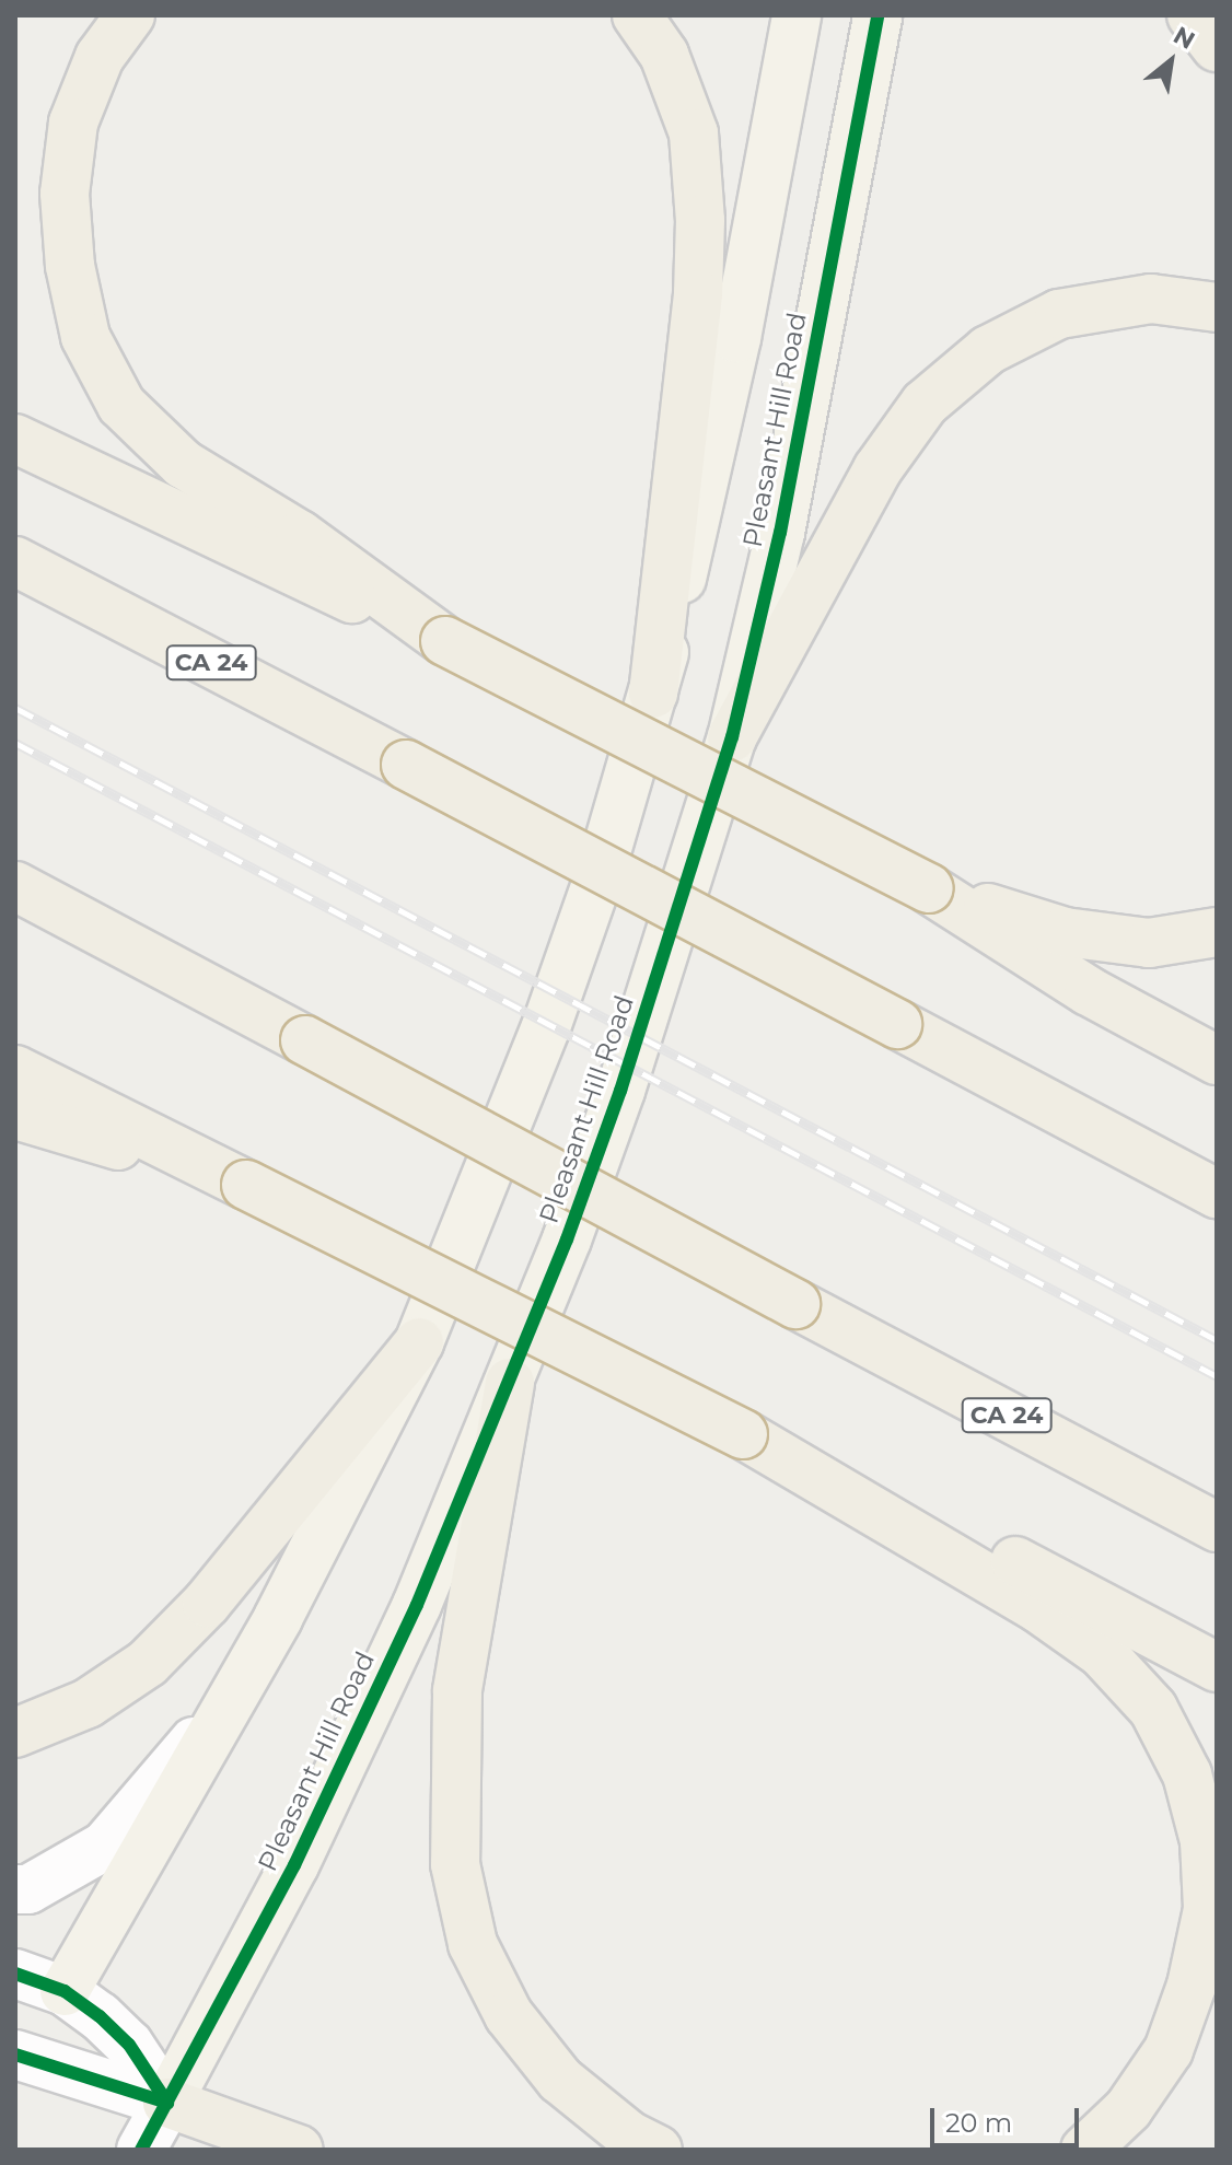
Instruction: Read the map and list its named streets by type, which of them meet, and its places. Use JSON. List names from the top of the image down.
{
  "streets": {
    "highway": ["CA 24"],
    "main road": ["Pleasant Hill Road"]
  },
  "scale_bar": "20 m",
  "north": "top right"
}
